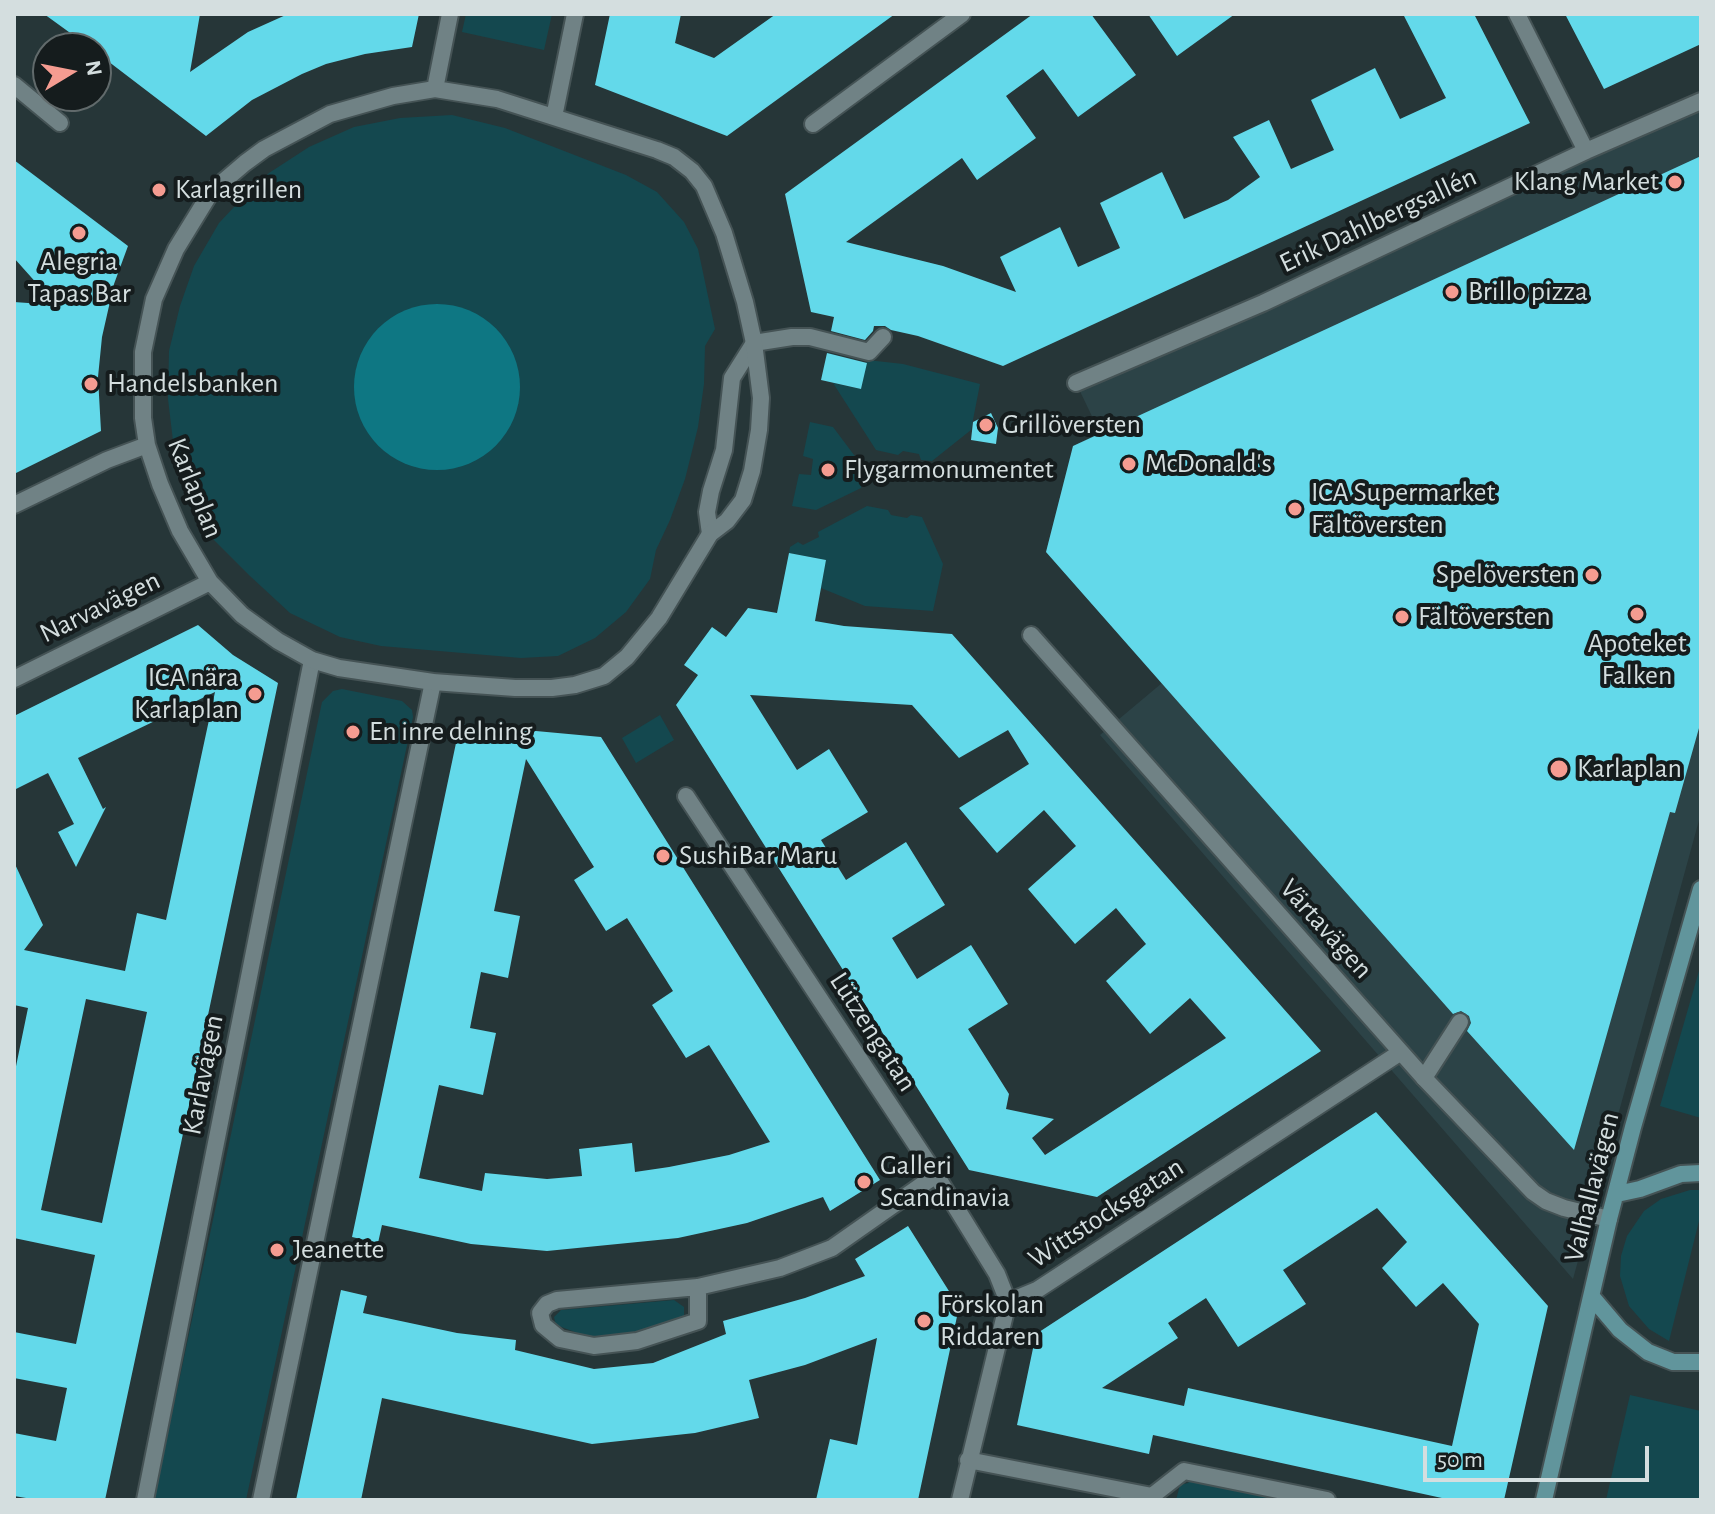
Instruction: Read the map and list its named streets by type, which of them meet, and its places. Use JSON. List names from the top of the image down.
{
  "streets": {
    "main road": ["Valhallavägen"],
    "street": [
      "Erik Dahlbergsallén",
      "Karlaplan",
      "Narvavägen",
      "Värtavägen",
      "Lützengatan",
      "Karlavägen",
      "Wittstocksgatan"
    ]
  },
  "crossings": [
    ["Karlaplan", "Narvavägen"],
    ["Karlaplan", "Karlavägen"],
    ["Värtavägen", "Valhallavägen"],
    ["Värtavägen", "Wittstocksgatan"],
    ["Lützengatan", "Wittstocksgatan"]
  ],
  "places": [
    "Klang Market",
    "Karlagrillen",
    "Alegria Tapas Bar",
    "Brillo pizza",
    "Handelsbanken",
    "Grillöversten",
    "McDonald's",
    "Flygarmonumentet",
    "ICA Supermarket Fältöversten",
    "Spelöversten",
    "Apoteket Falken",
    "Fältöversten",
    "ICA nära Karlaplan",
    "En inre delning",
    "Karlaplan",
    "SushiBar Maru",
    "Galleri Scandinavia",
    "Jeanette",
    "Förskolan Riddaren"
  ],
  "scale_bar": "50 m",
  "north": "right"
}
